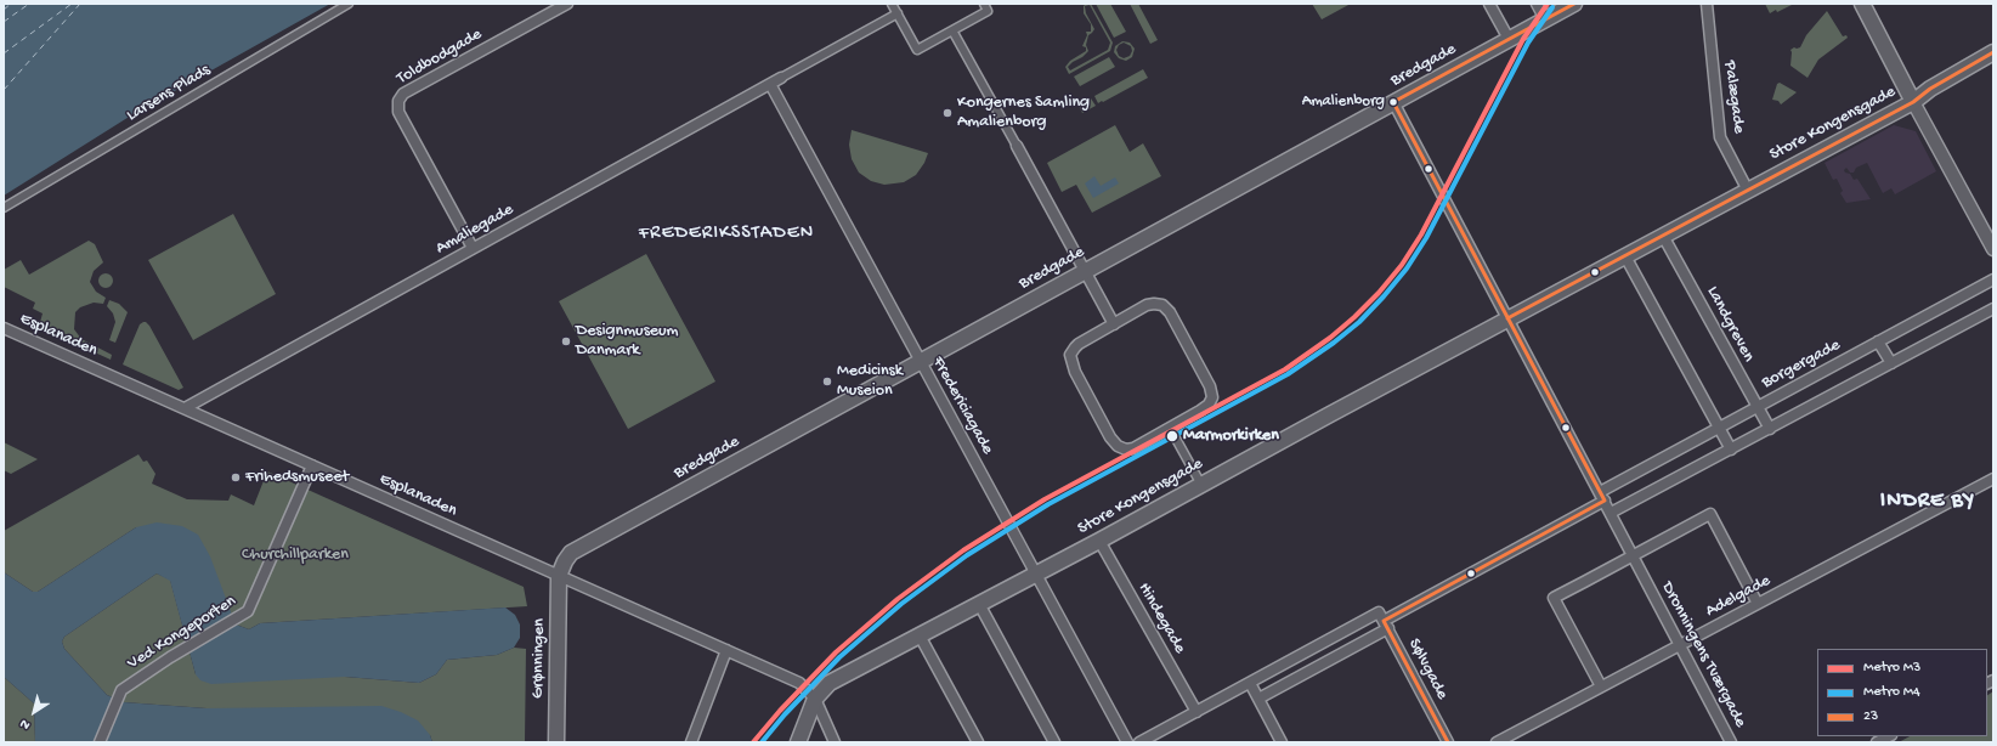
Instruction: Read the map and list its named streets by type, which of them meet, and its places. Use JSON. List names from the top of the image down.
{
  "streets": {
    "main road": ["Bredgade", "Store Kongensgade", "Grønningen"],
    "street": [
      "Toldbodgade",
      "Larsens Plads",
      "Palægade",
      "Amaliegade",
      "Landgreven",
      "Esplanaden",
      "Borgergade",
      "Fredericiagade",
      "Adelgade",
      "Hindegade",
      "Ved Kongeporten",
      "Dronningens Tværgade",
      "Sølvgade"
    ]
  },
  "crossings": [
    ["Toldbodgade", "Amaliegade"],
    ["Bredgade", "Esplanaden"],
    ["Bredgade", "Fredericiagade"],
    ["Bredgade", "Dronningens Tværgade"],
    ["Bredgade", "Grønningen"],
    ["Palægade", "Store Kongensgade"],
    ["Store Kongensgade", "Landgreven"],
    ["Store Kongensgade", "Esplanaden"],
    ["Store Kongensgade", "Fredericiagade"],
    ["Store Kongensgade", "Hindegade"],
    ["Store Kongensgade", "Dronningens Tværgade"],
    ["Amaliegade", "Esplanaden"],
    ["Amaliegade", "Fredericiagade"],
    ["Landgreven", "Borgergade"],
    ["Esplanaden", "Ved Kongeporten"],
    ["Esplanaden", "Grønningen"],
    ["Borgergade", "Dronningens Tværgade"],
    ["Borgergade", "Sølvgade"],
    ["Adelgade", "Dronningens Tværgade"]
  ],
  "districts": ["FREDERIKSSTADEN", "INDRE BY"],
  "parks": ["Churchillparken"],
  "places": [
    "Amalienborg",
    "Kongernes Samling Amalienborg",
    "Designmuseum Danmark",
    "Medicinsk Museion",
    "Marmorkirken",
    "Frihedsmuseet"
  ],
  "lines": ["metro line M3", "transit line 23", "metro line M4"],
  "legend": ["Metro M3", "Metro M4", "23"],
  "north": "bottom left"
}
